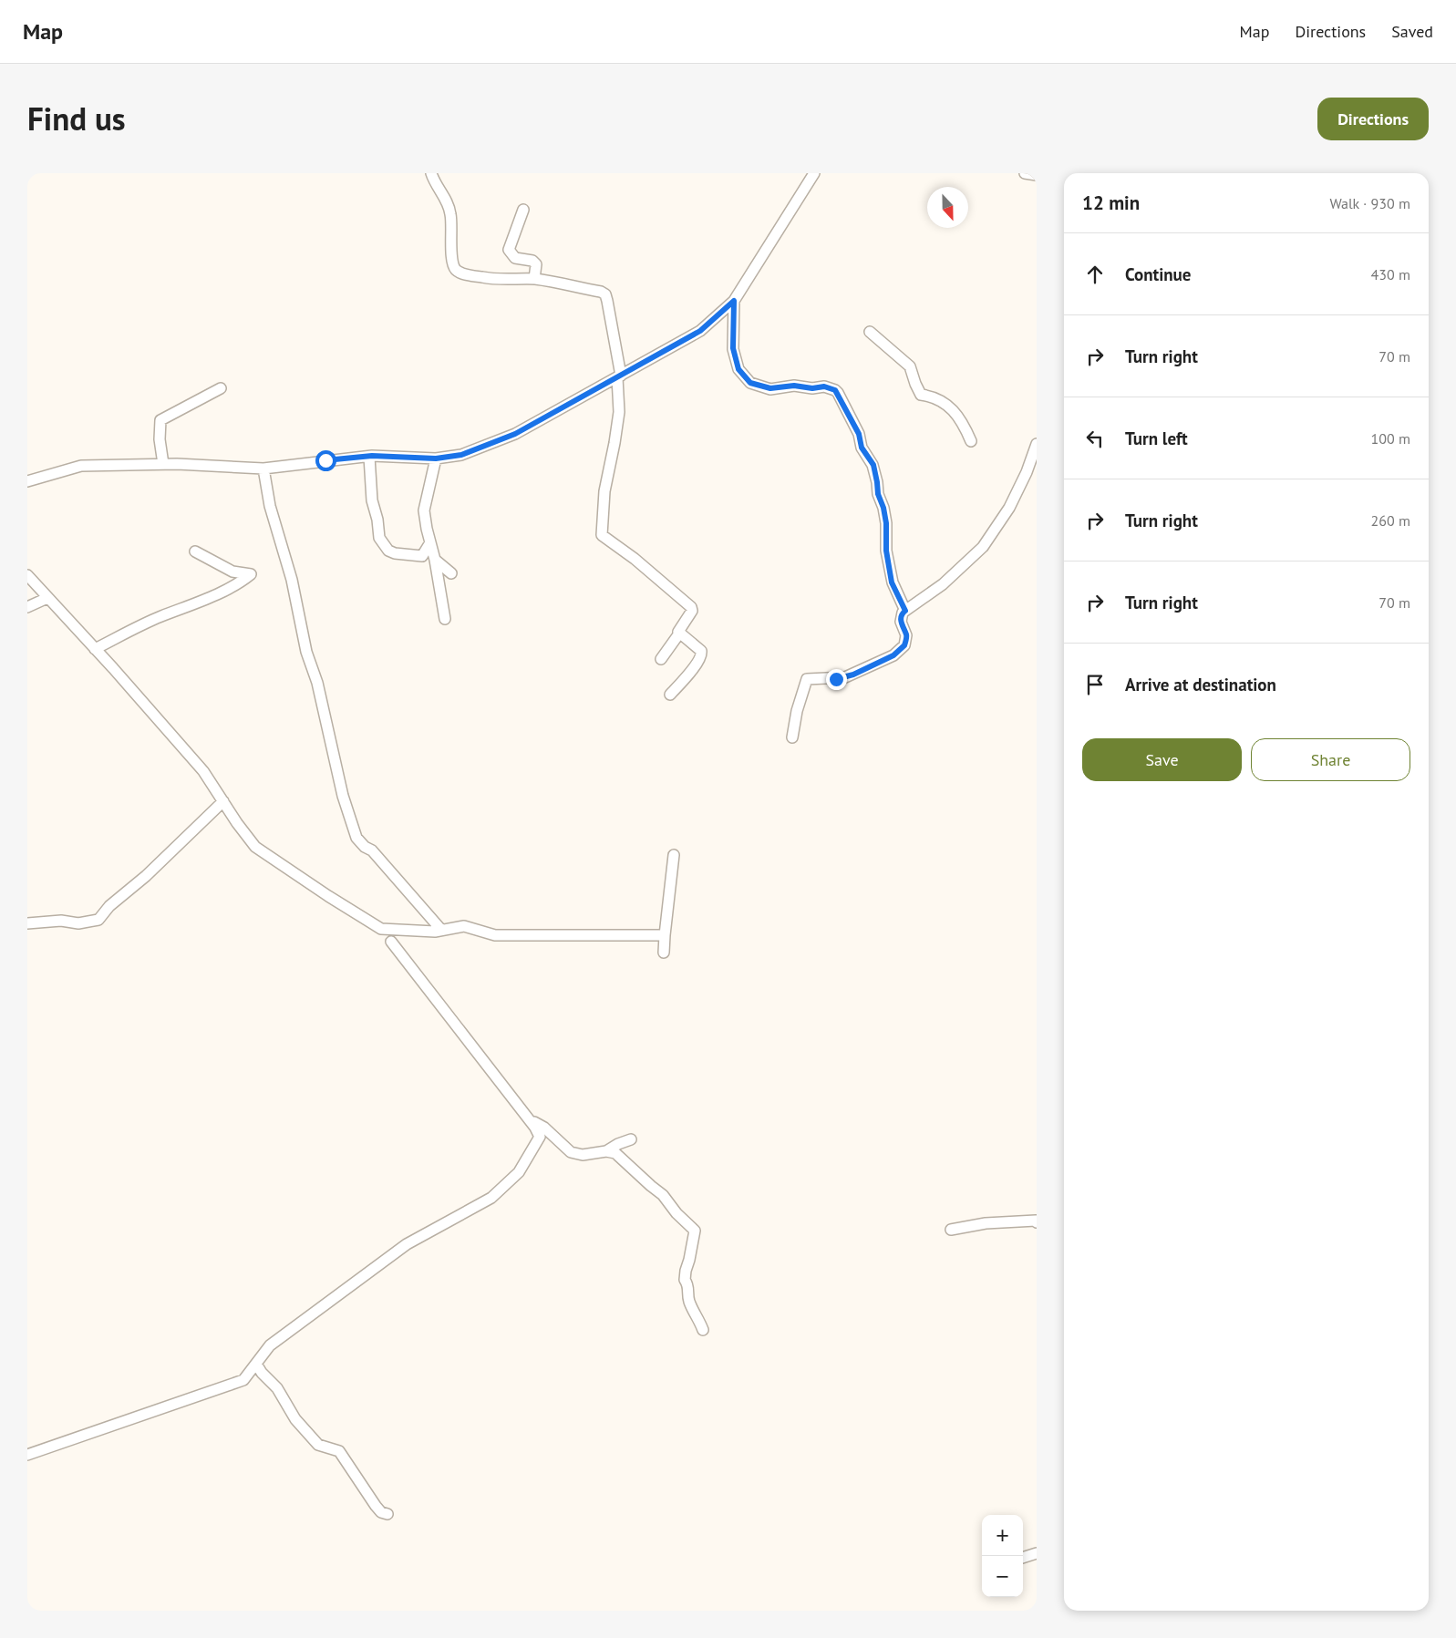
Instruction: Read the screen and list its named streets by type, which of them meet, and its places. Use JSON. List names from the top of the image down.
{
  "north": "bottom",
  "page": {
    "header": "Map",
    "nav": ["Map", "Directions", "Saved"],
    "title": "Find us",
    "buttons": [
      "Directions",
      ["Save", "Share"]
    ],
    "heading": ["12 min", "Walk · 930 m"],
    "list": [
      ["Continue", "430 m"],
      ["Turn right", "70 m"],
      ["Turn left", "100 m"],
      ["Turn right", "260 m"],
      ["Turn right", "70 m"],
      "Arrive at destination"
    ],
    "map_buttons": ["+", "−"]
  }
}
